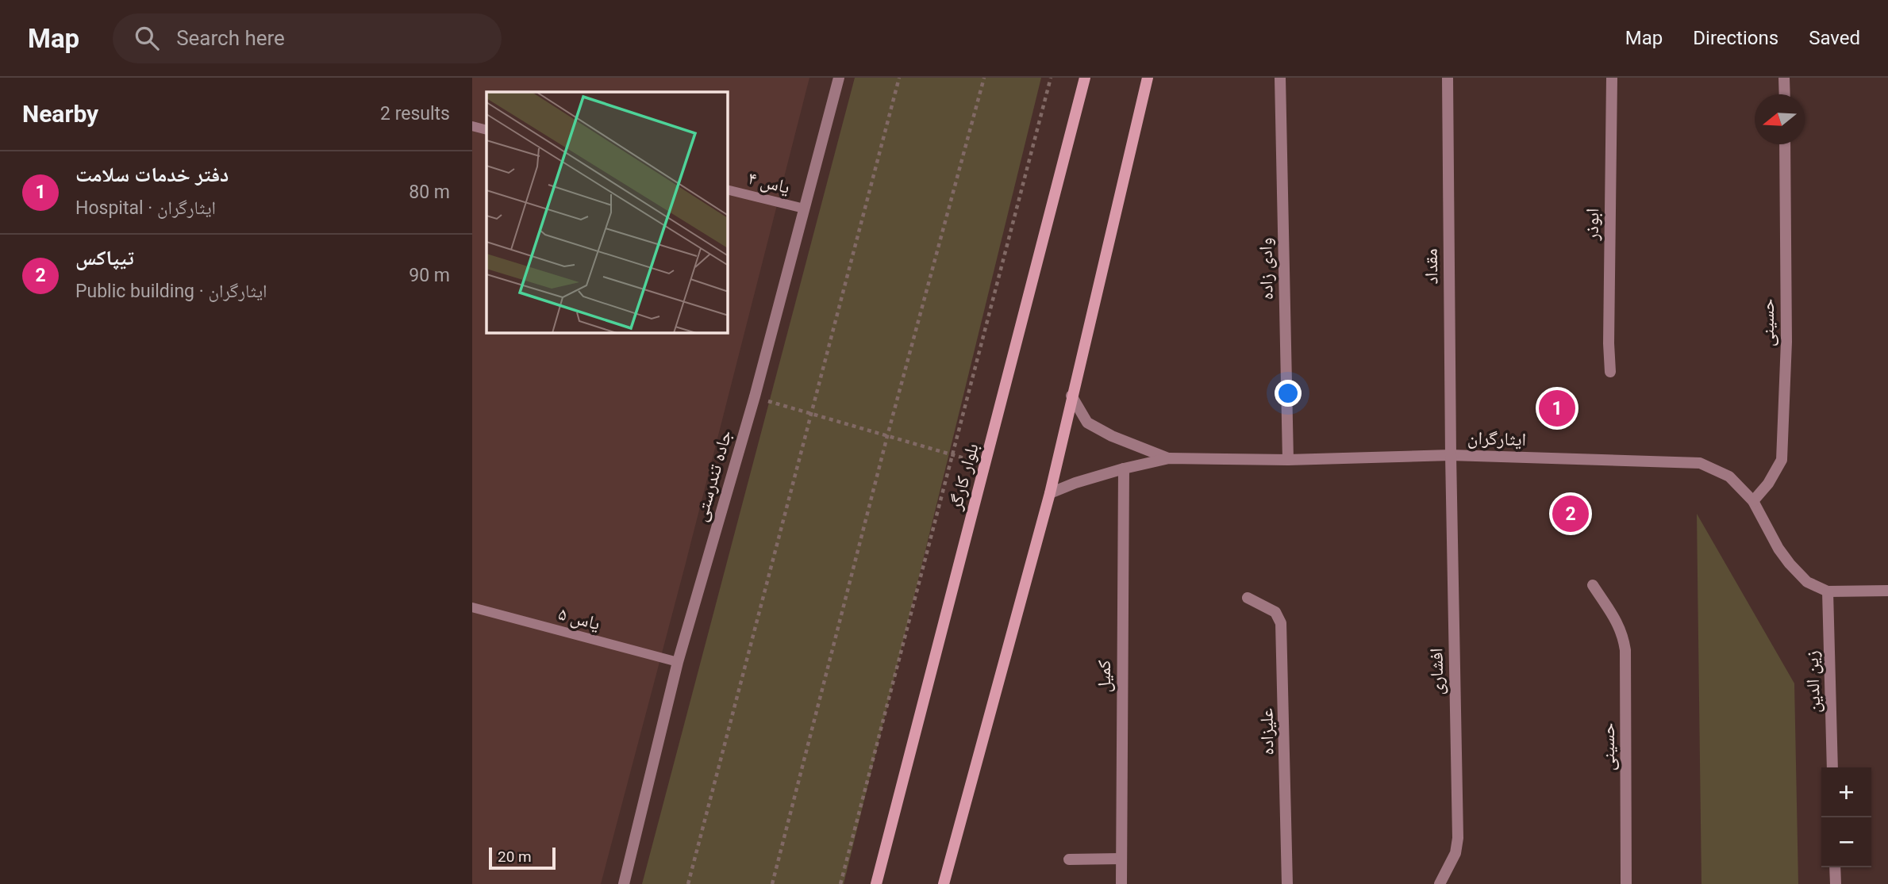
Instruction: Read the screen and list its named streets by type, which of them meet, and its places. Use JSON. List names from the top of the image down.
{
  "streets": {
    "main road": ["بلوار کارگر"],
    "street": [
      "ابوذر",
      "مقداد",
      "وادی زاده",
      "حسینی",
      "ایثارگران",
      "جاده تندرستی",
      "افشاری",
      "کمیل",
      "زین الدین",
      "علیزاده"
    ],
    "lane": ["یاس ۴", "یاس ۵"]
  },
  "crossings": [
    ["یاس ۴", "جاده تندرستی"],
    ["مقداد", "ایثارگران"],
    ["مقداد", "افشاری"],
    ["وادی زاده", "ایثارگران"],
    ["حسینی", "ایثارگران"],
    ["ایثارگران", "افشاری"],
    ["ایثارگران", "کمیل"],
    ["ایثارگران", "زین الدین"],
    ["جاده تندرستی", "یاس ۵"]
  ],
  "scale_bar": "20 m",
  "north": "left",
  "page": {
    "header": "Map",
    "search": "Search here",
    "nav": ["Map", "Directions", "Saved"],
    "heading": ["Nearby", "2 results"],
    "list": [
      {
        "mark": "1",
        "name": "دفتر خدمات سلامت",
        "note": "Hospital · ایثارگران",
        "value": "80 m"
      },
      {
        "mark": "2",
        "name": "تیپاکس",
        "note": "Public building · ایثارگران",
        "value": "90 m"
      }
    ],
    "pins": ["1", "2"],
    "map_buttons": ["+", "−"],
    "scale": "20 m"
  }
}
